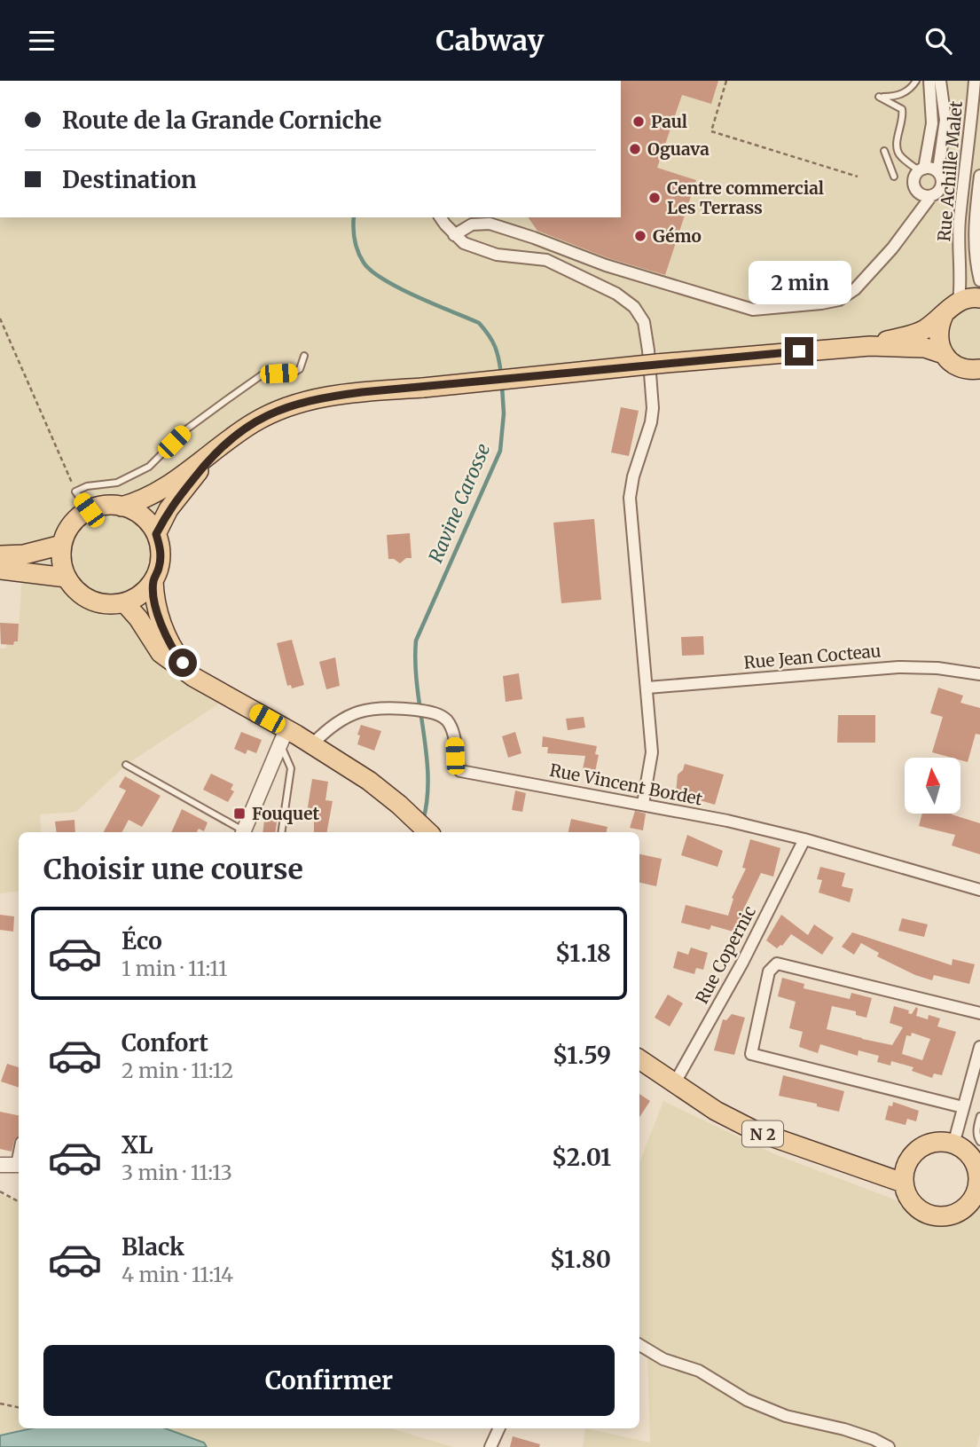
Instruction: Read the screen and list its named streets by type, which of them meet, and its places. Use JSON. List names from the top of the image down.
{
  "streets": {
    "main road": ["N 2"],
    "street": [
      "Rue Achille Malet",
      "Rue Jean Cocteau",
      "Rue Vincent Bordet",
      "Rue Copernic"
    ]
  },
  "crossings": [
    ["Rue Vincent Bordet", "Rue Copernic"],
    ["Rue Copernic", "N 2"]
  ],
  "water": ["Ravine Carosse"],
  "places": {
    "other": [
      "Paul",
      "Oguava",
      "Centre commercial Les Terrass",
      "Gémo"
    ],
    "transit": ["Fouquet"]
  },
  "north": "top",
  "page": {
    "header": "Cabway",
    "banner": ["Route de la Grande Corniche", "Destination"],
    "bubble": "2 min",
    "heading": "Choisir une course",
    "list": [
      {
        "name": "Éco",
        "note": "1 min · 11:11",
        "value": "$1.18"
      },
      {
        "name": "Confort",
        "note": "2 min · 11:12",
        "value": "$1.59"
      },
      {
        "name": "XL",
        "note": "3 min · 11:13",
        "value": "$2.01"
      },
      {
        "name": "Black",
        "note": "4 min · 11:14",
        "value": "$1.80"
      }
    ],
    "buttons": "Confirmer"
  }
}
